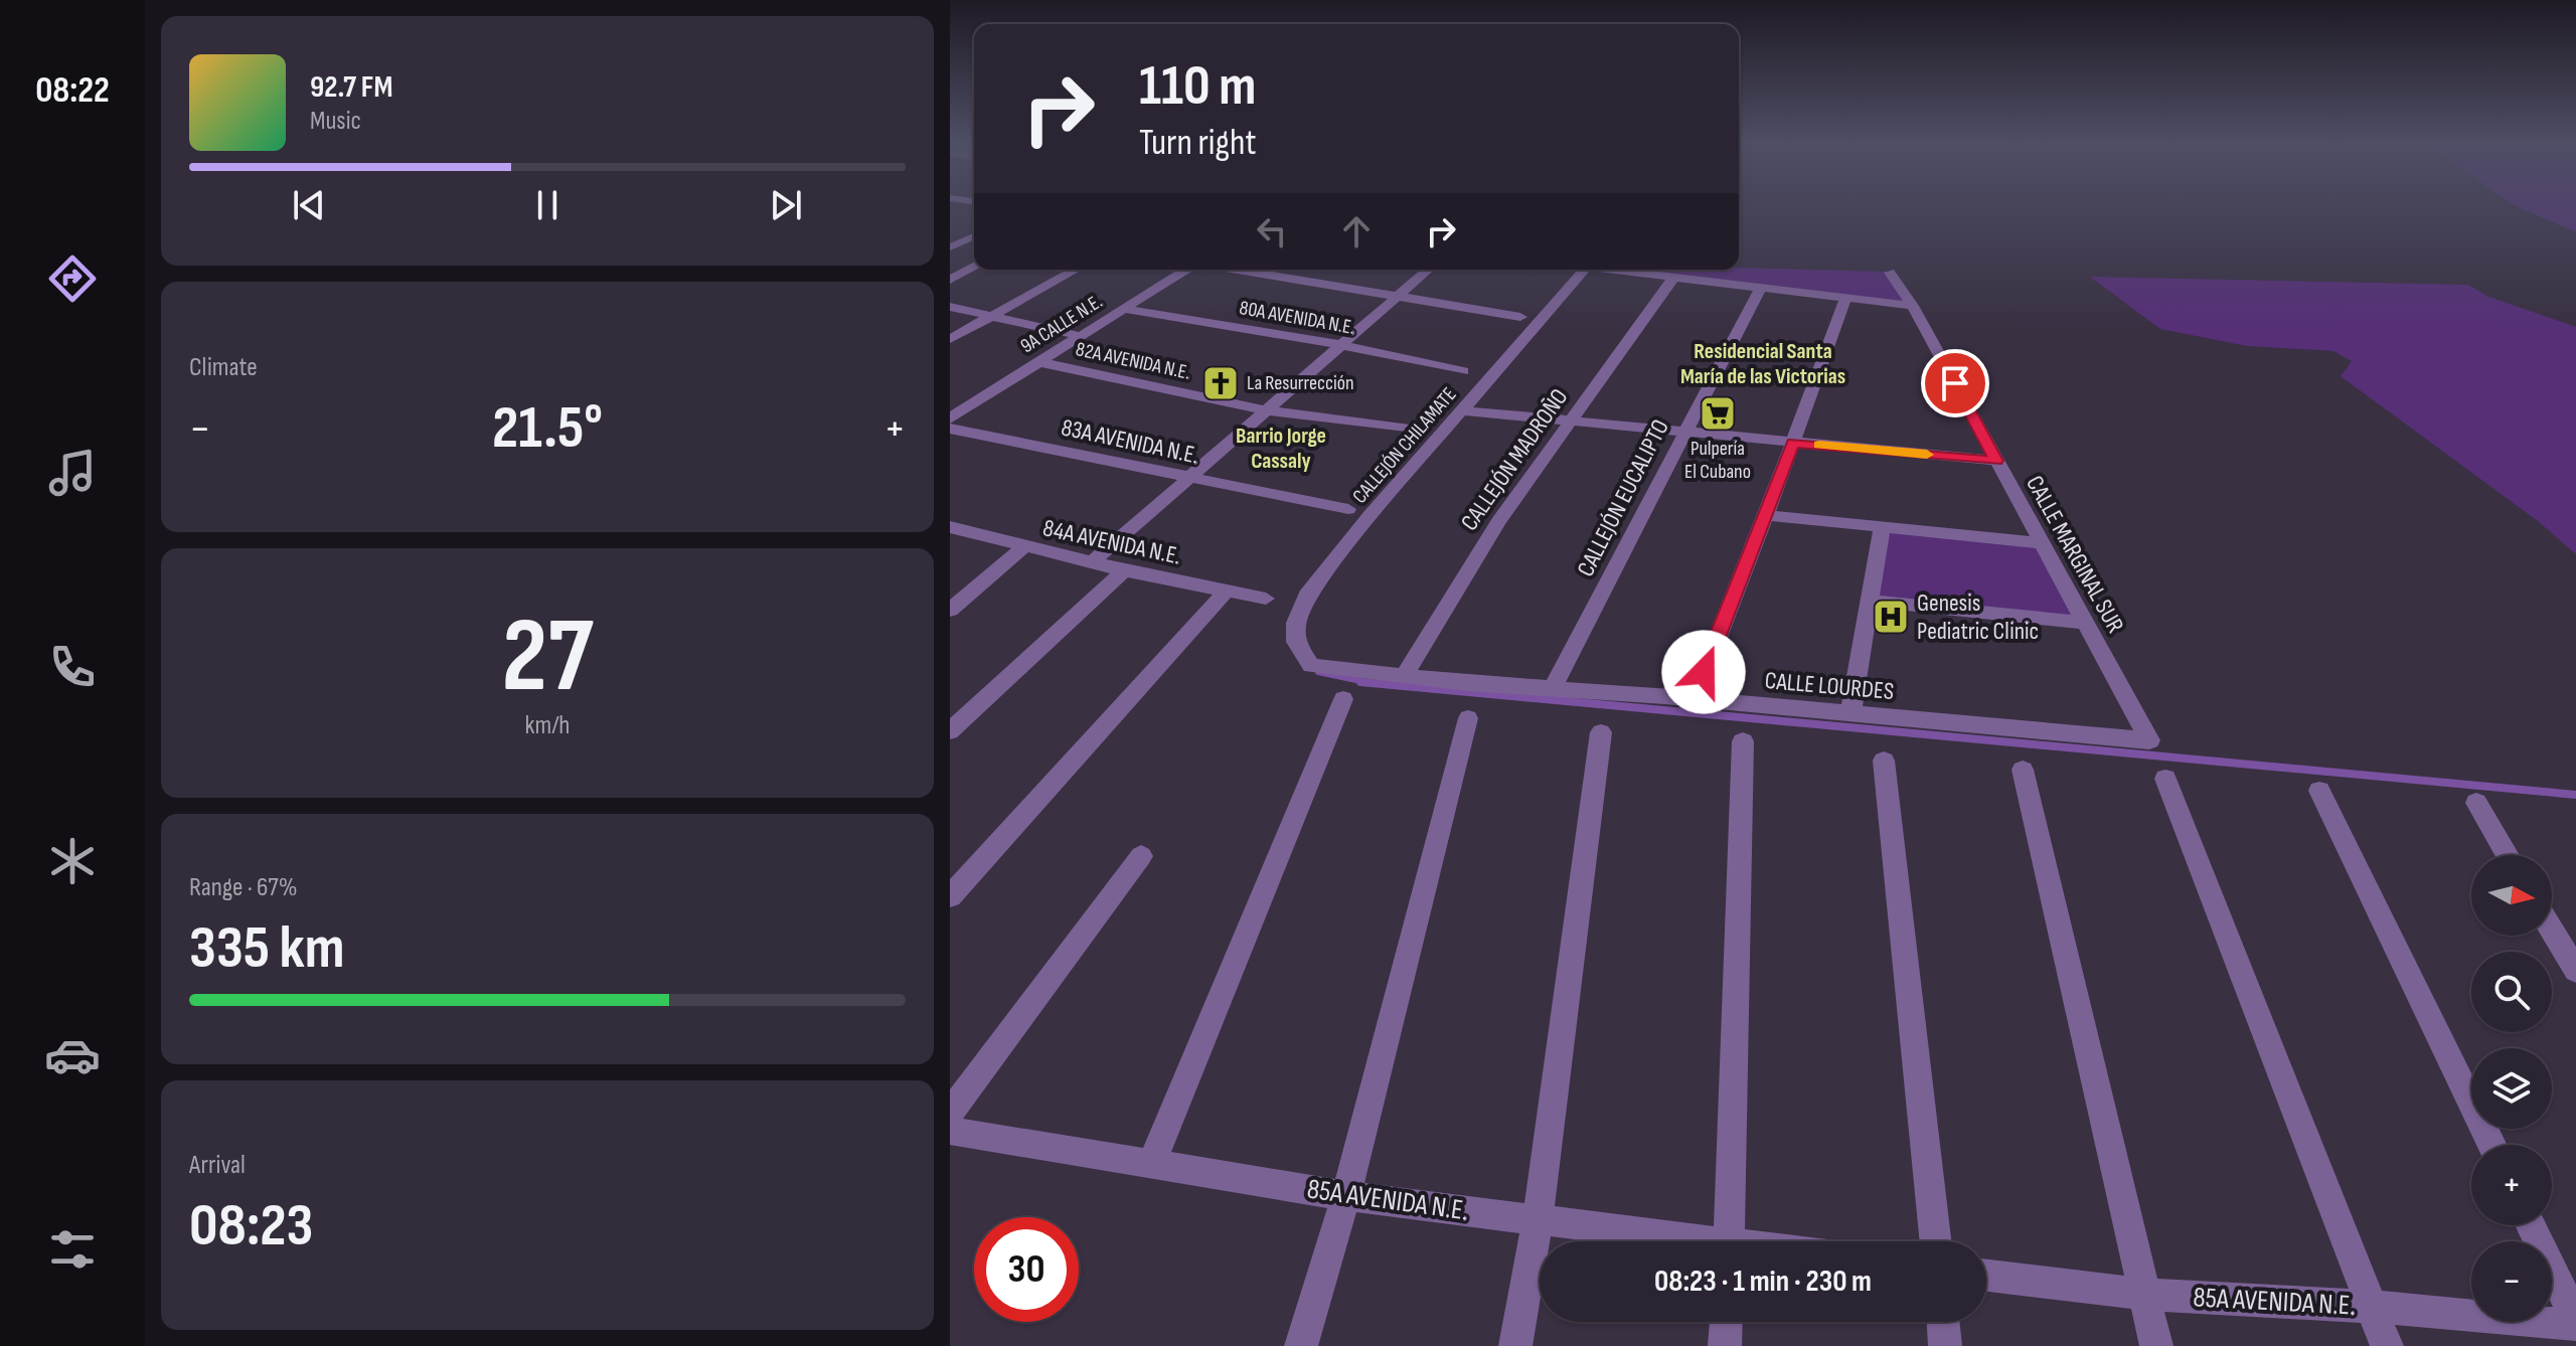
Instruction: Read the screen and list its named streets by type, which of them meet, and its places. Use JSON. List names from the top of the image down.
{
  "streets": {
    "street": [
      "80A AVENIDA N.E.",
      "9A CALLE N.E.",
      "82A AVENIDA N.E.",
      "83A AVENIDA N.E.",
      "CALLEJÓN CHILAMATE",
      "CALLEJÓN MADROÑO",
      "CALLEJÓN EUCALIPTO",
      "84A AVENIDA N.E.",
      "CALLE MARGINAL SUR",
      "CALLE LOURDES",
      "85A AVENIDA N.E."
    ]
  },
  "crossings": [
    ["80A AVENIDA N.E.", "9A CALLE N.E."],
    ["9A CALLE N.E.", "82A AVENIDA N.E."],
    ["CALLEJÓN CHILAMATE", "CALLE LOURDES"],
    ["CALLEJÓN MADROÑO", "CALLE LOURDES"],
    ["CALLEJÓN EUCALIPTO", "CALLE LOURDES"],
    ["CALLE MARGINAL SUR", "CALLE LOURDES"]
  ],
  "districts": ["Residencial Santa María de las Victorias", "Barrio Jorge Cassaly"],
  "places": {
    "church": ["La Resurrección"],
    "supermarket": ["Pulpería El Cubano"],
    "hospital": ["Genesis Pediatric Clinic"]
  },
  "north": "right",
  "page": {
    "tabs": "08:22",
    "turn": ["110 m", "Turn right"],
    "song": ["92.7 FM", "Music"],
    "tile": [
      "Climate",
      ["27", "km/h"],
      ["Range · 67%", "335 km"],
      ["Arrival", "08:23"]
    ],
    "heat": ["−", "21.5°", "+"],
    "map_buttons": ["+", "−"],
    "limit": "30",
    "trip": "08:23 · 1 min · 230 m"
  }
}
